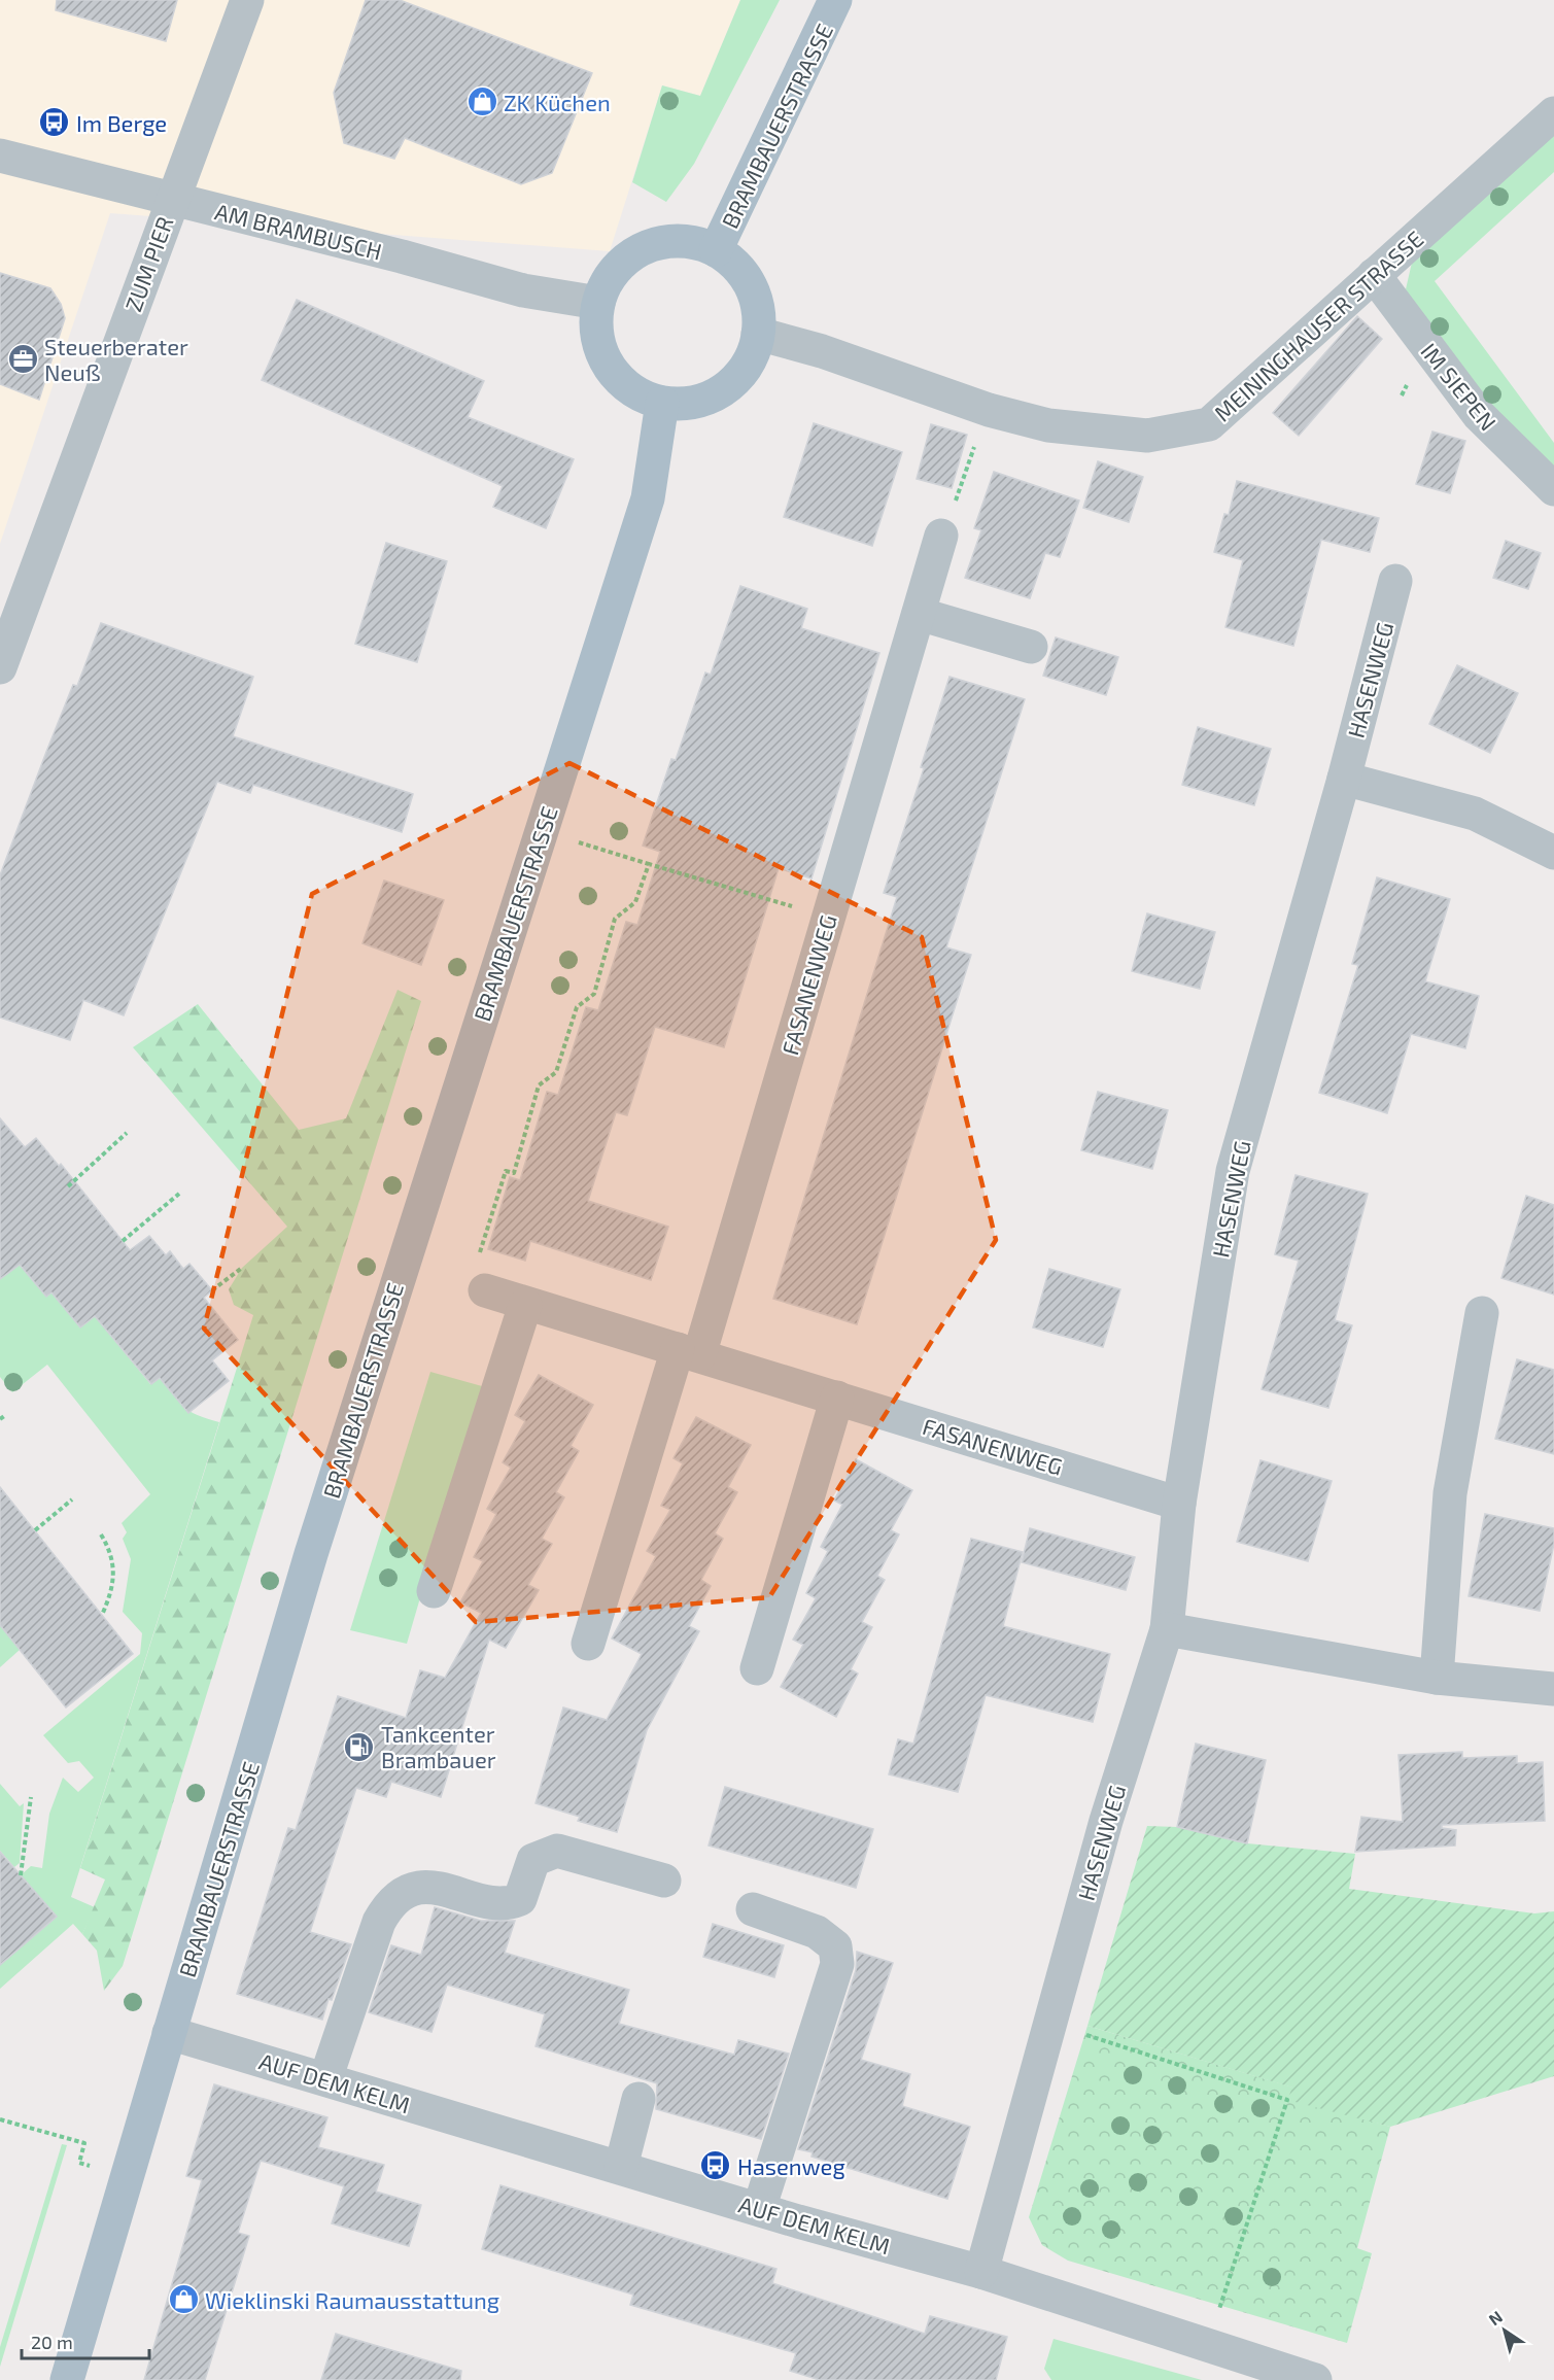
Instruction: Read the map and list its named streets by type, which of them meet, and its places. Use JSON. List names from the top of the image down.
{
  "streets": {
    "main road": ["BRAMBAUERSTRASSE"],
    "street": [
      "AM BRAMBUSCH",
      "ZUM PIER",
      "MEININGHAUSER STRASSE",
      "IM SIEPEN",
      "HASENWEG",
      "FASANENWEG",
      "AUF DEM KELM"
    ]
  },
  "crossings": [
    ["BRAMBAUERSTRASSE", "AM BRAMBUSCH"],
    ["BRAMBAUERSTRASSE", "MEININGHAUSER STRASSE"],
    ["BRAMBAUERSTRASSE", "AUF DEM KELM"],
    ["AM BRAMBUSCH", "ZUM PIER"],
    ["AM BRAMBUSCH", "MEININGHAUSER STRASSE"],
    ["MEININGHAUSER STRASSE", "IM SIEPEN"],
    ["HASENWEG", "FASANENWEG"],
    ["HASENWEG", "AUF DEM KELM"]
  ],
  "places": {
    "shop": ["ZK Küchen", "Wieklinski Raumausstattung"],
    "bus stop": ["Im Berge", "Hasenweg"],
    "office": ["Steuerberater Neuß"],
    "fuel station": ["Tankcenter Brambauer"]
  },
  "scale_bar": "20 m",
  "north": "top left"
}
